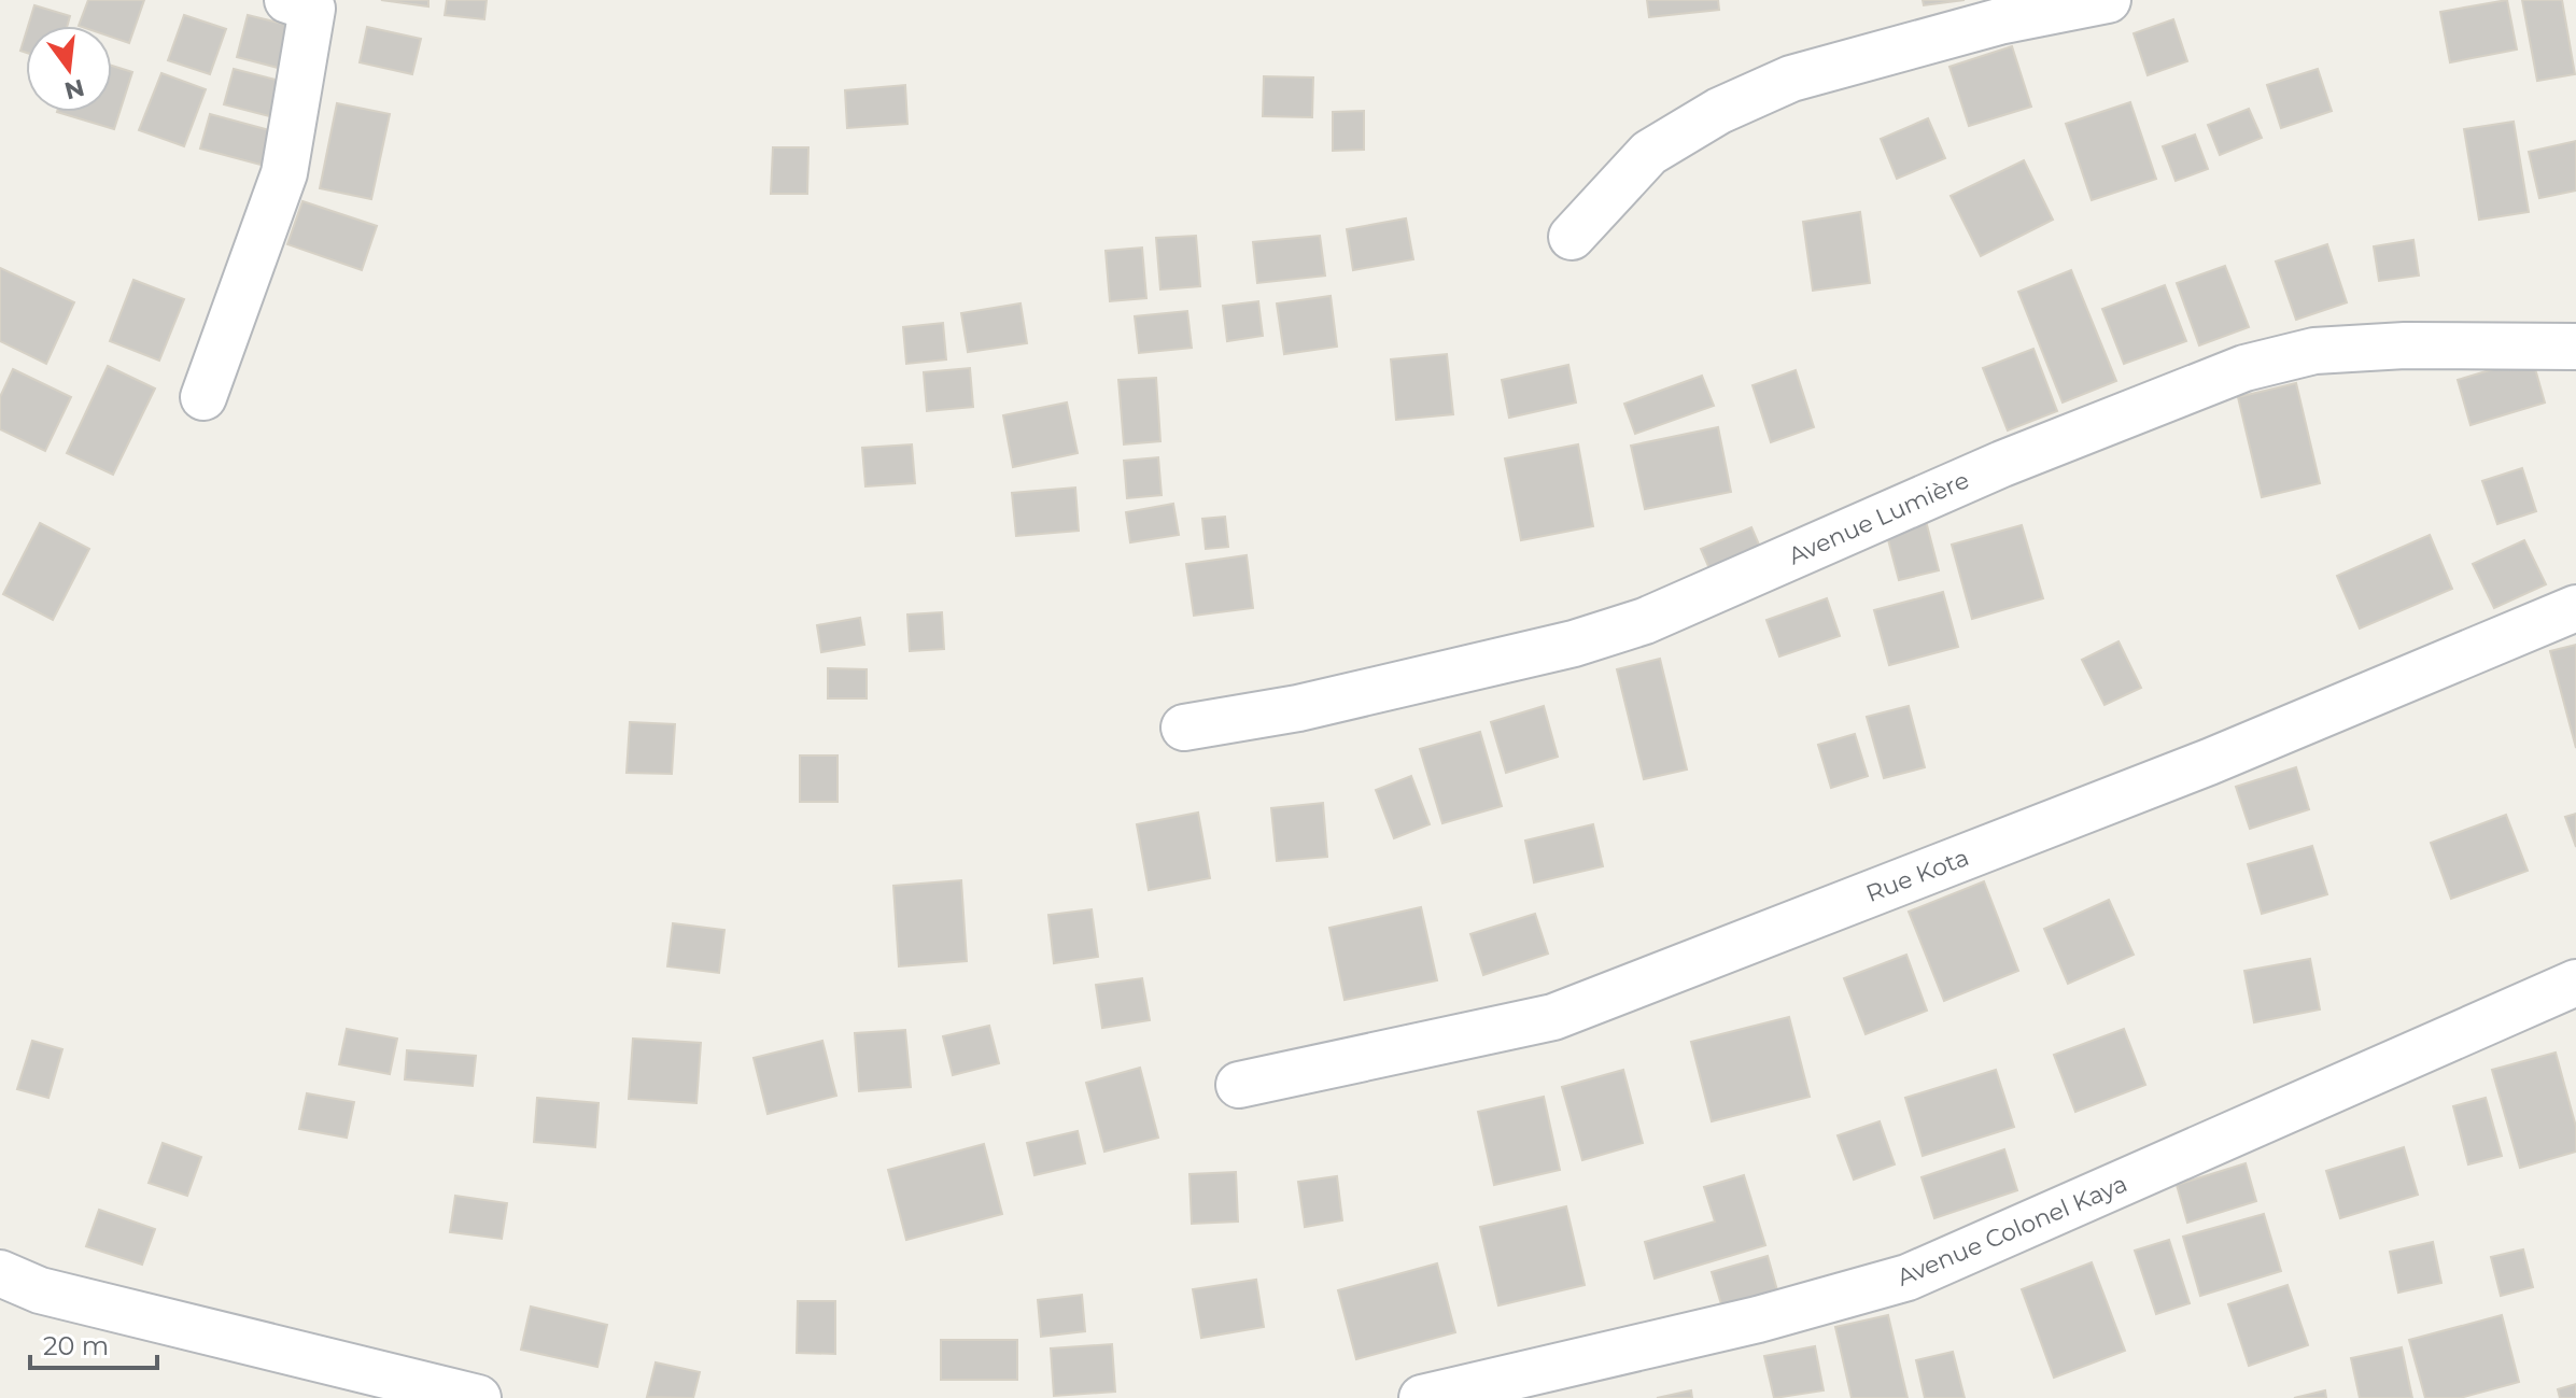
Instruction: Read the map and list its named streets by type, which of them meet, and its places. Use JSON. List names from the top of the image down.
{
  "streets": {
    "street": ["Avenue Lumière", "Rue Kota", "Avenue Colonel Kaya"]
  },
  "scale_bar": "20 m",
  "north": "bottom"
}
